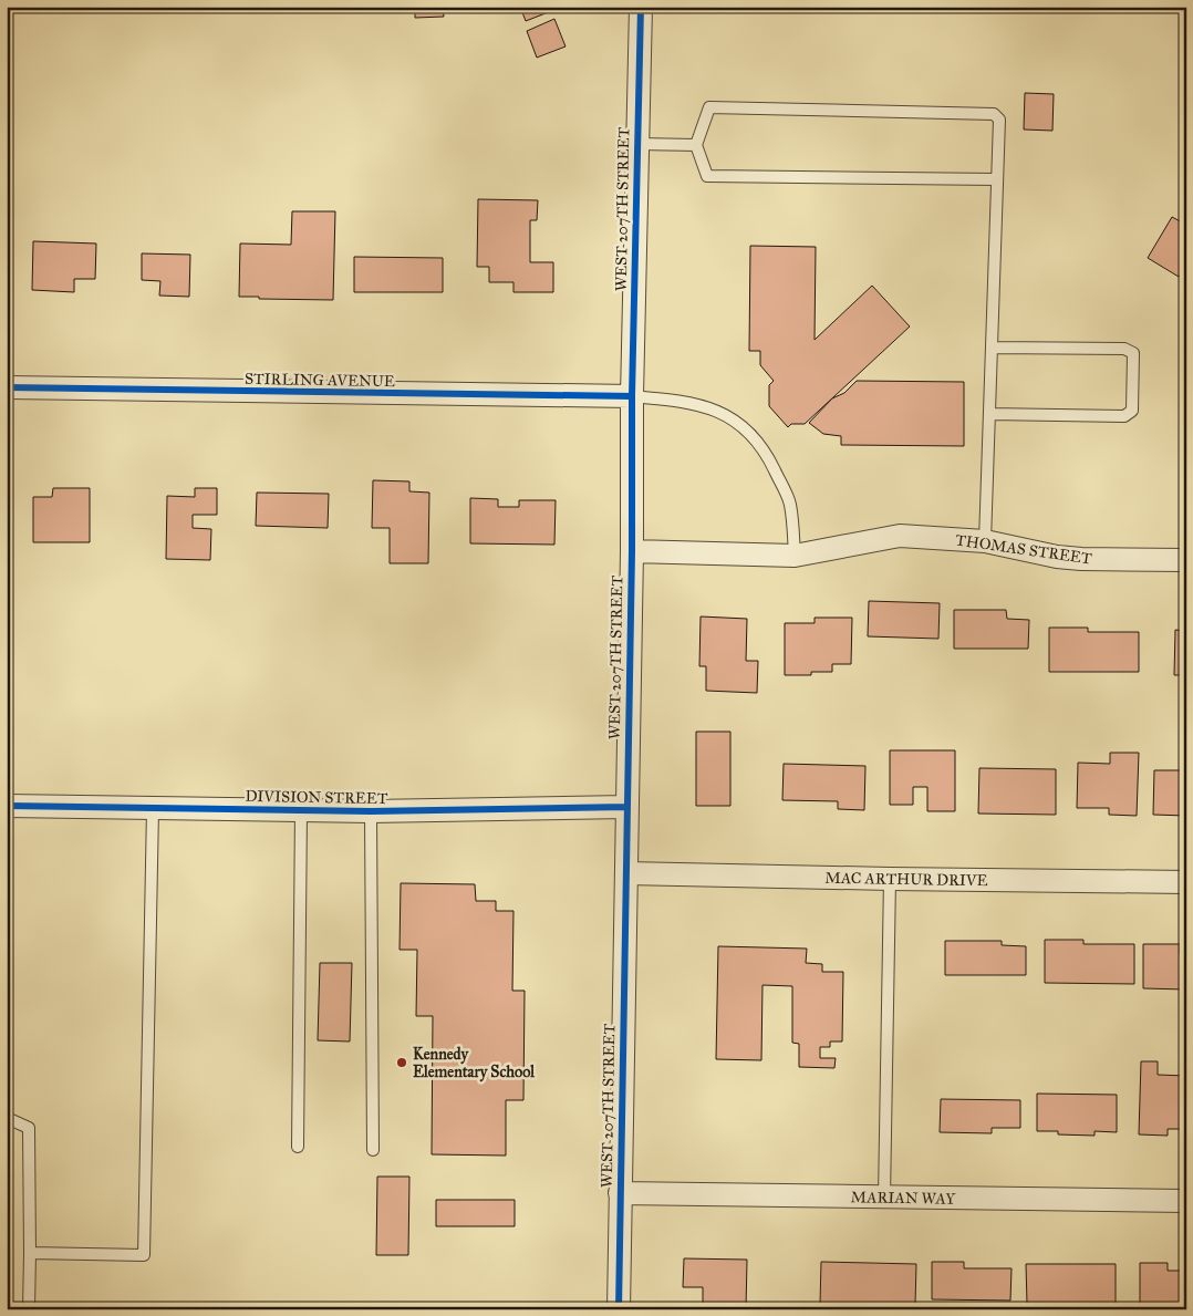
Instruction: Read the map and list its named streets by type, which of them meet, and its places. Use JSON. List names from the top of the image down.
{
  "streets": {
    "street": [
      "WEST 207TH STREET",
      "STIRLING AVENUE",
      "THOMAS STREET",
      "DIVISION STREET",
      "MAC ARTHUR DRIVE",
      "MARIAN WAY"
    ]
  },
  "crossings": [
    ["WEST 207TH STREET", "STIRLING AVENUE"],
    ["WEST 207TH STREET", "THOMAS STREET"],
    ["WEST 207TH STREET", "DIVISION STREET"],
    ["WEST 207TH STREET", "MAC ARTHUR DRIVE"],
    ["WEST 207TH STREET", "MARIAN WAY"]
  ],
  "places": ["Kennedy Elementary School"]
}
